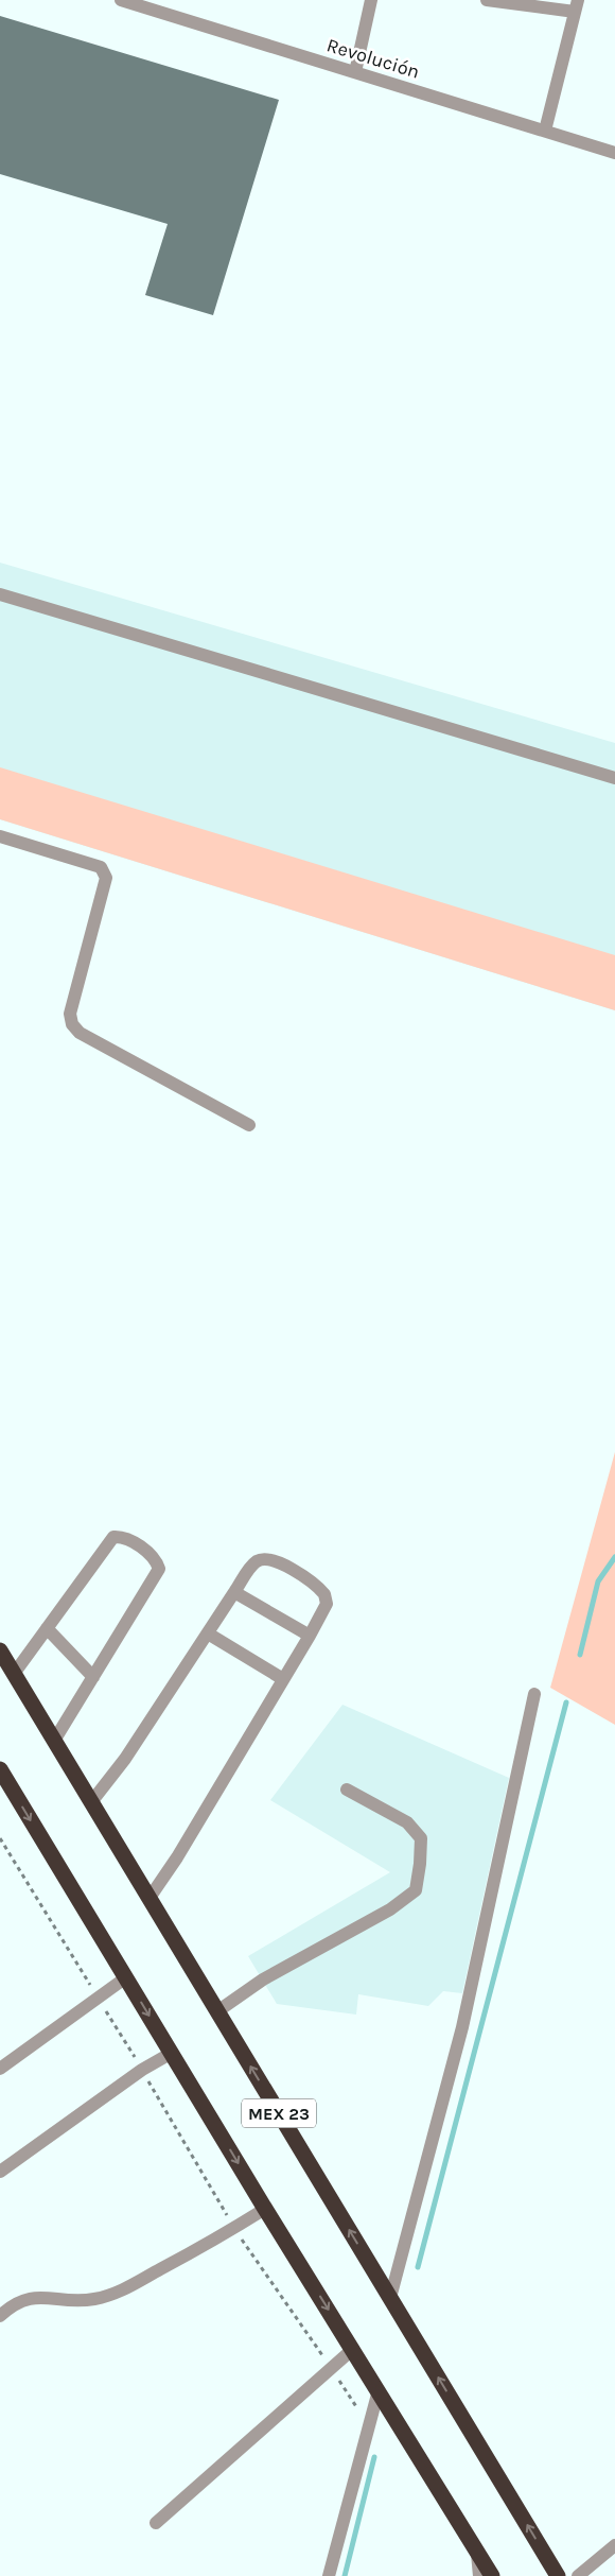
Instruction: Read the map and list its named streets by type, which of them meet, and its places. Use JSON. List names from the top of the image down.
{
  "streets": {
    "highway": ["MEX 23"],
    "street": ["Revolución"]
  }
}
